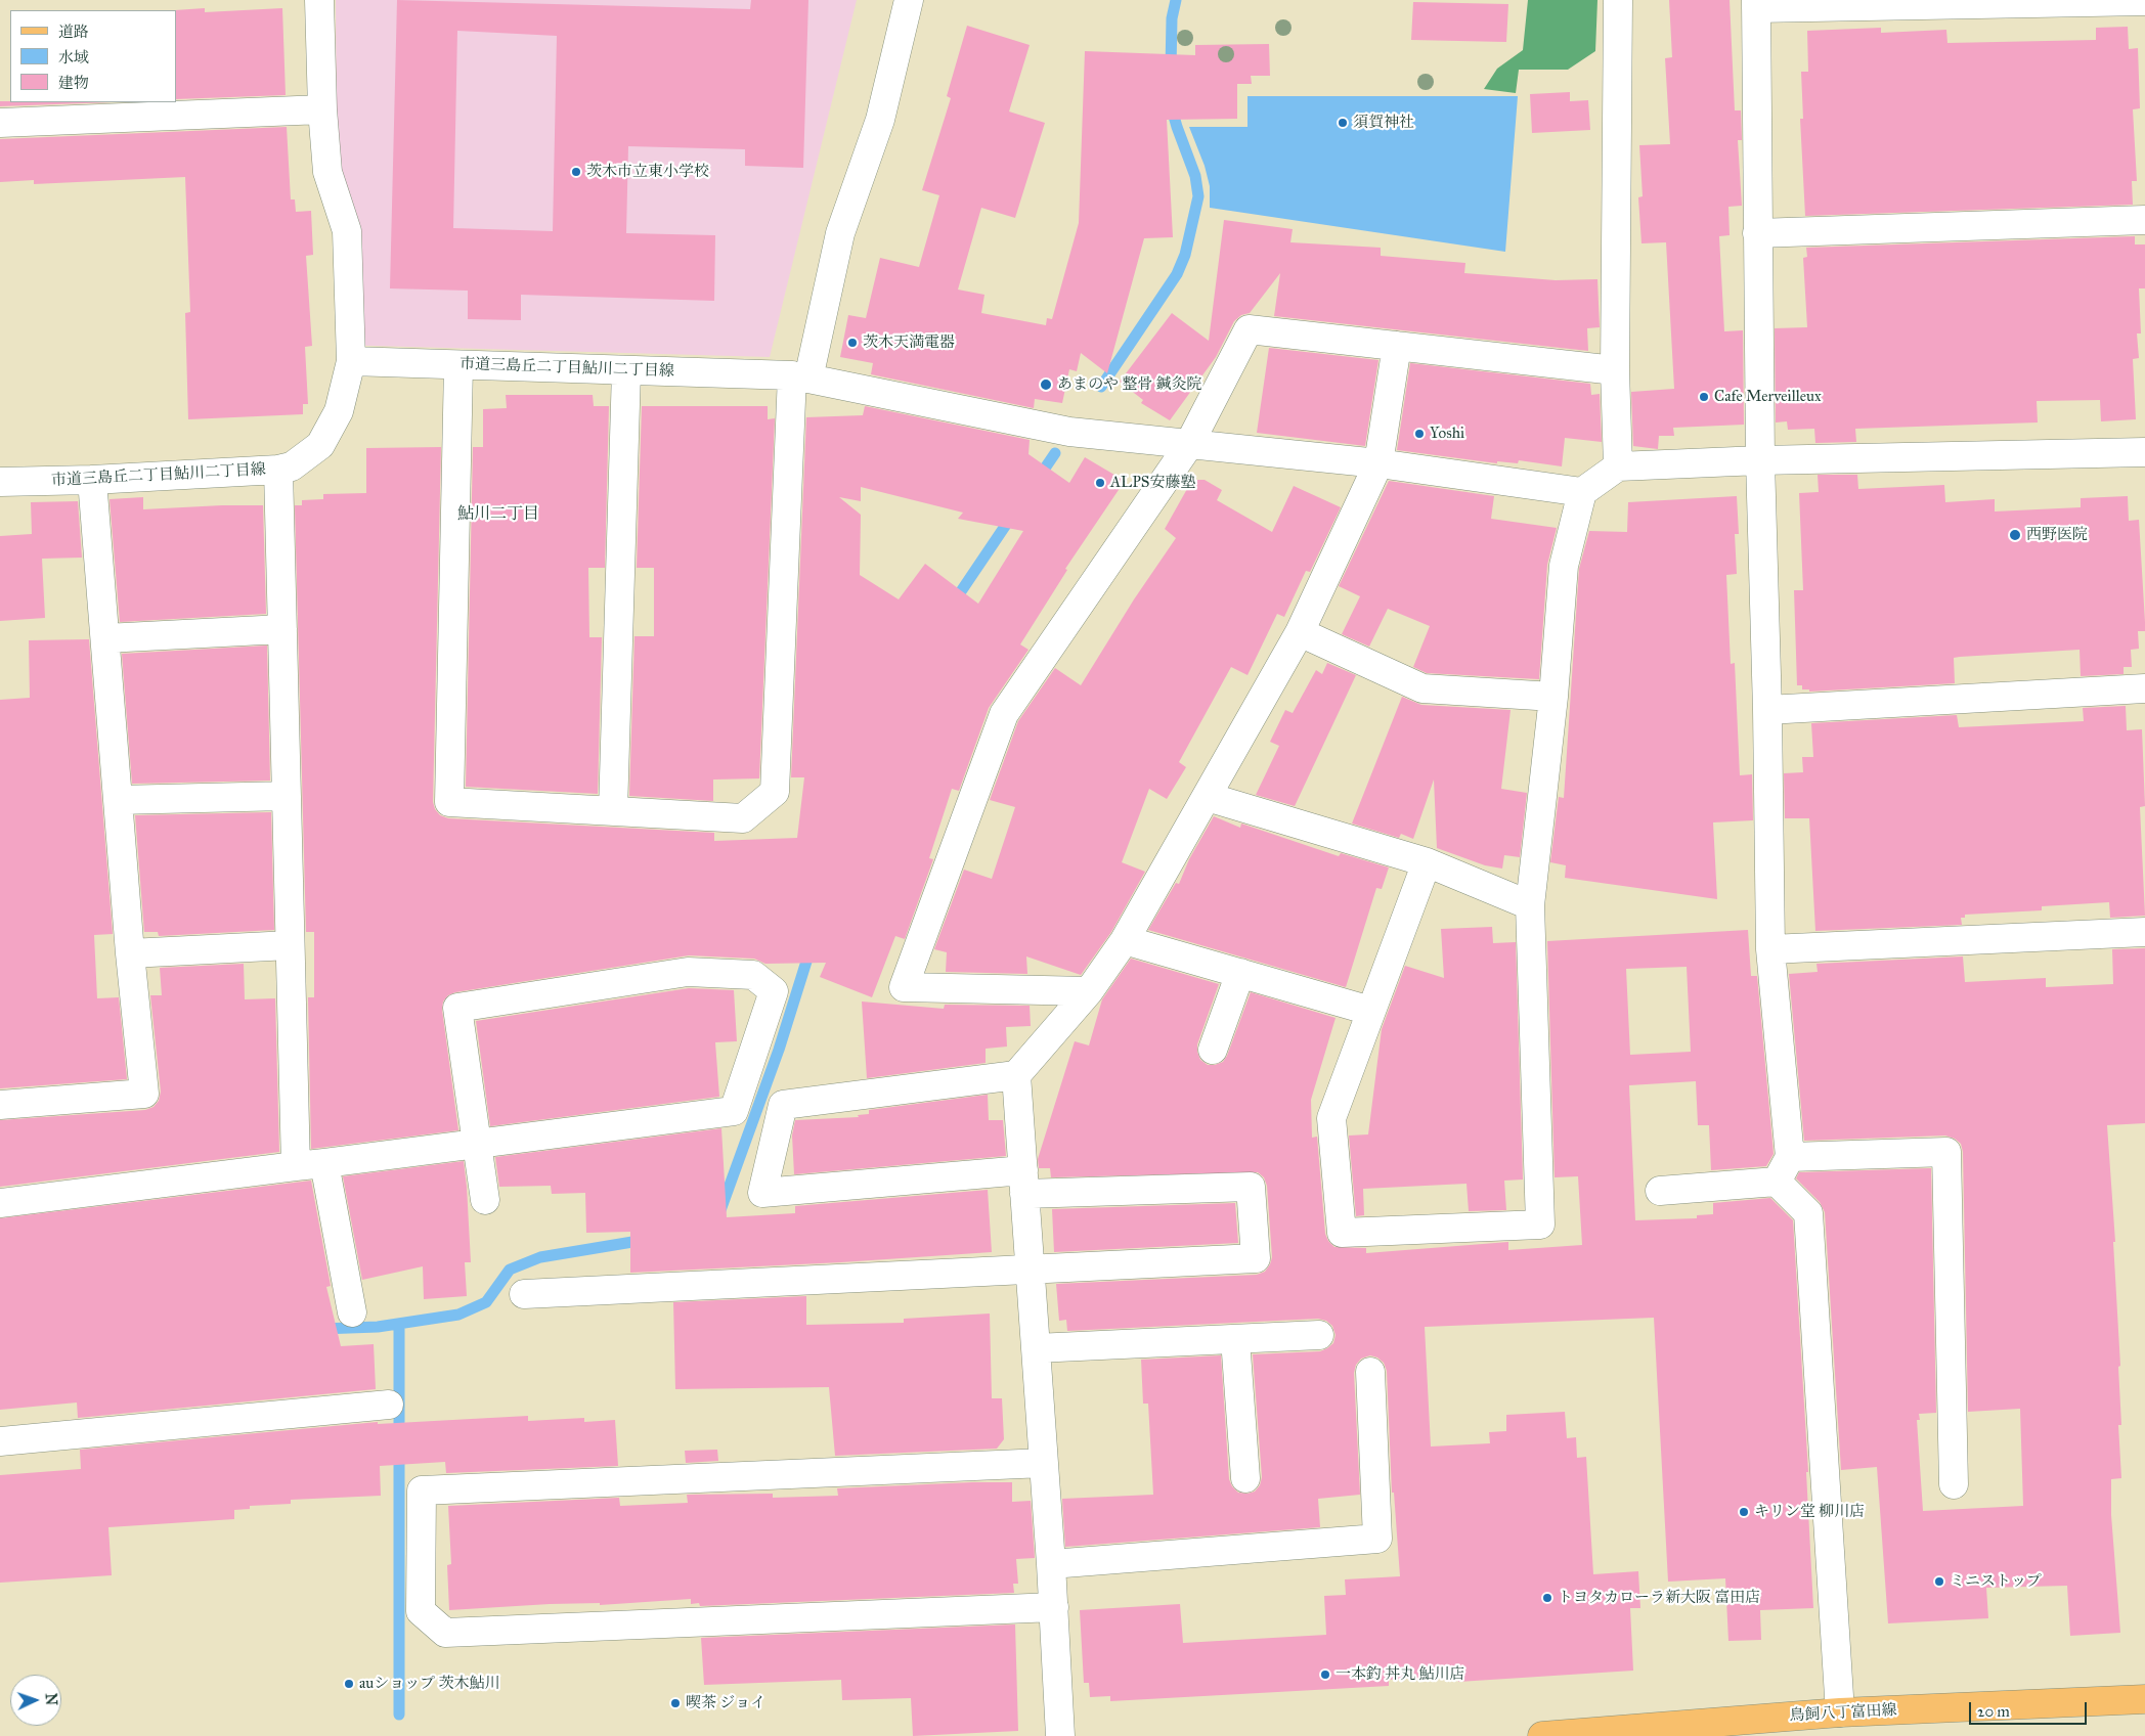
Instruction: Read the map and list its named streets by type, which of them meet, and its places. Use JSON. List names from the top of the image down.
{
  "streets": {
    "main road": ["鳥飼八丁富田線"],
    "street": ["市道三島丘二丁目鮎川二丁目線"]
  },
  "districts": ["鮎川二丁目"],
  "places": [
    "須賀神社",
    "茨木市立東小学校",
    "茨木天満電器",
    "あまのや 整骨 鍼灸院",
    "Cafe Merveilleux",
    "Yoshi",
    "ALPS安藤塾",
    "西野医院",
    "キリン堂 柳川店",
    "ミニストップ",
    "トヨタカローラ新大阪 富田店",
    "一本釣 丼丸 鮎川店",
    "auショップ 茨木鮎川",
    "喫茶 ジョイ"
  ],
  "legend": ["道路", "水域", "建物"],
  "scale_bar": "20 m",
  "north": "right"
}
